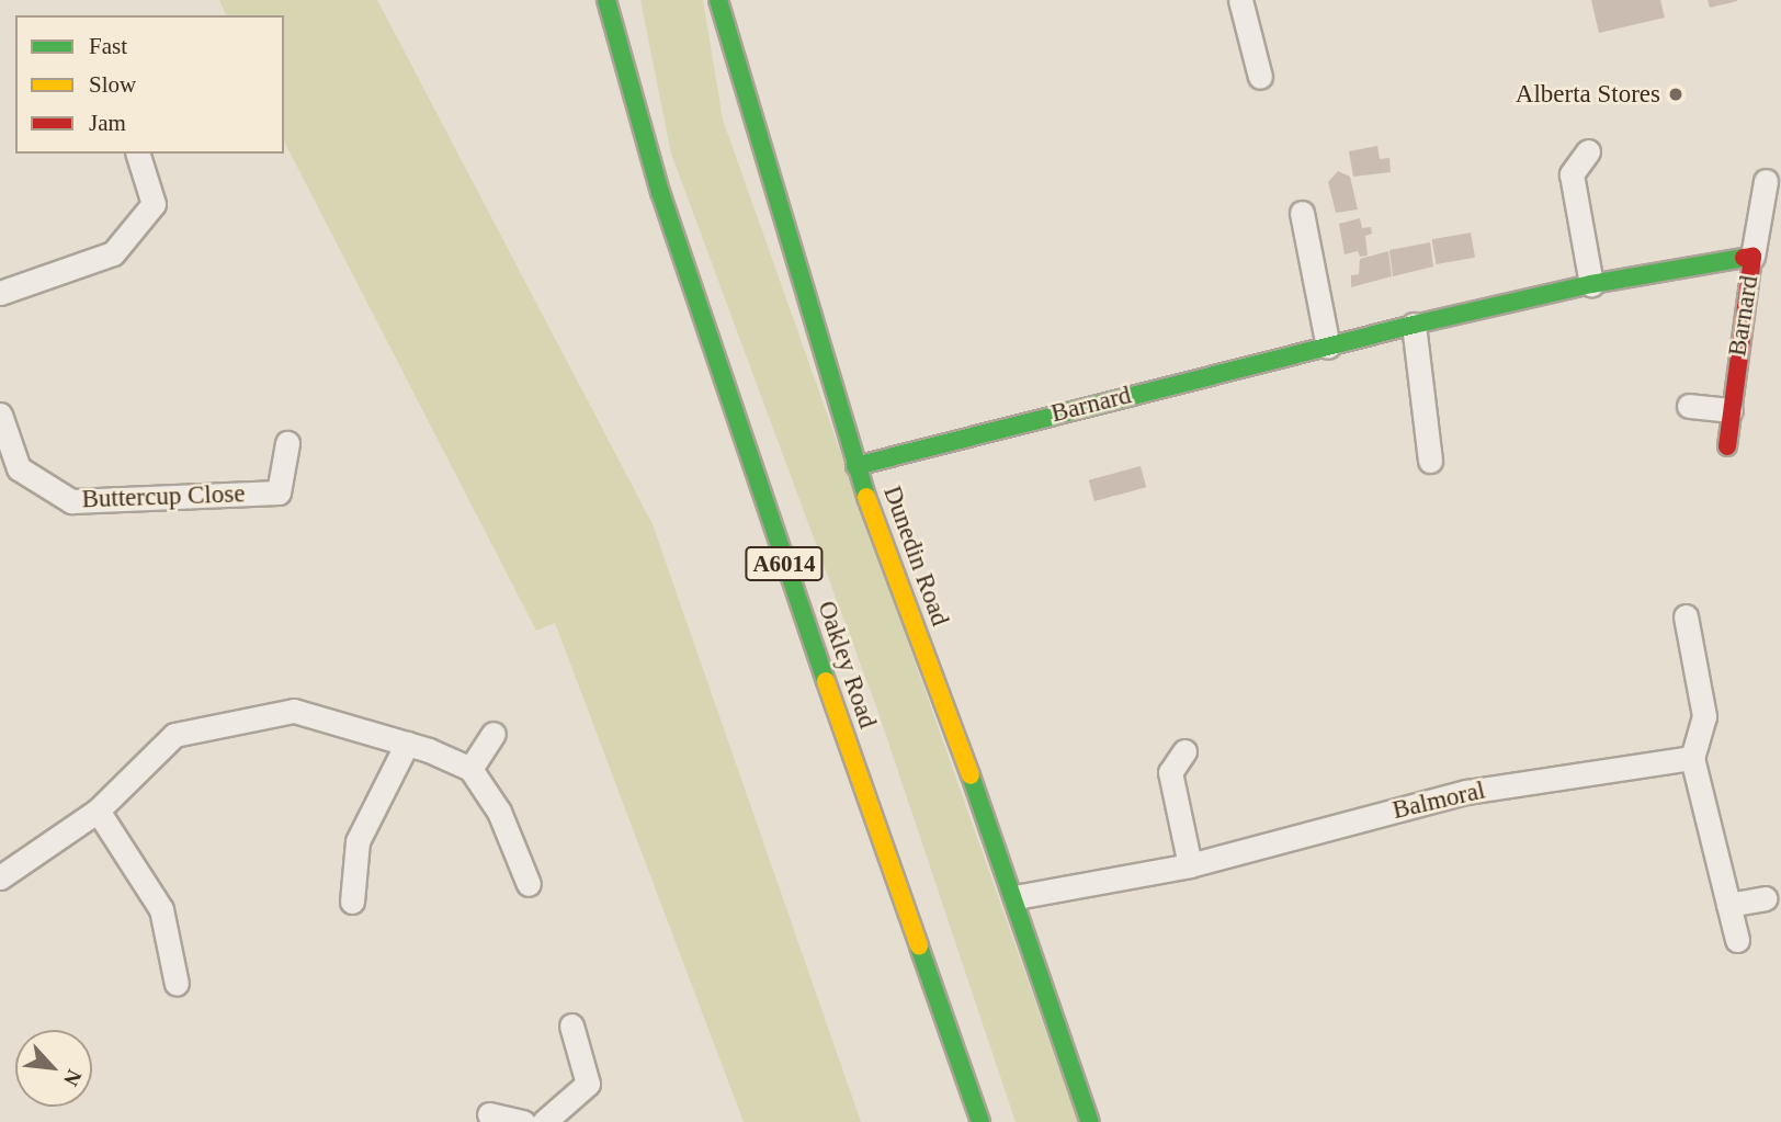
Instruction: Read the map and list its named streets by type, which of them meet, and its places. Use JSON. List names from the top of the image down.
{
  "streets": {
    "street": [
      "Barnard",
      "Buttercup Close",
      "Dunedin Road",
      "A6014",
      "Oakley Road",
      "Balmoral"
    ]
  },
  "crossings": [
    ["Barnard", "Dunedin Road"],
    ["Dunedin Road", "Balmoral"]
  ],
  "places": ["Alberta Stores"],
  "legend": ["Fast", "Slow", "Jam"],
  "north": "bottom right"
}
